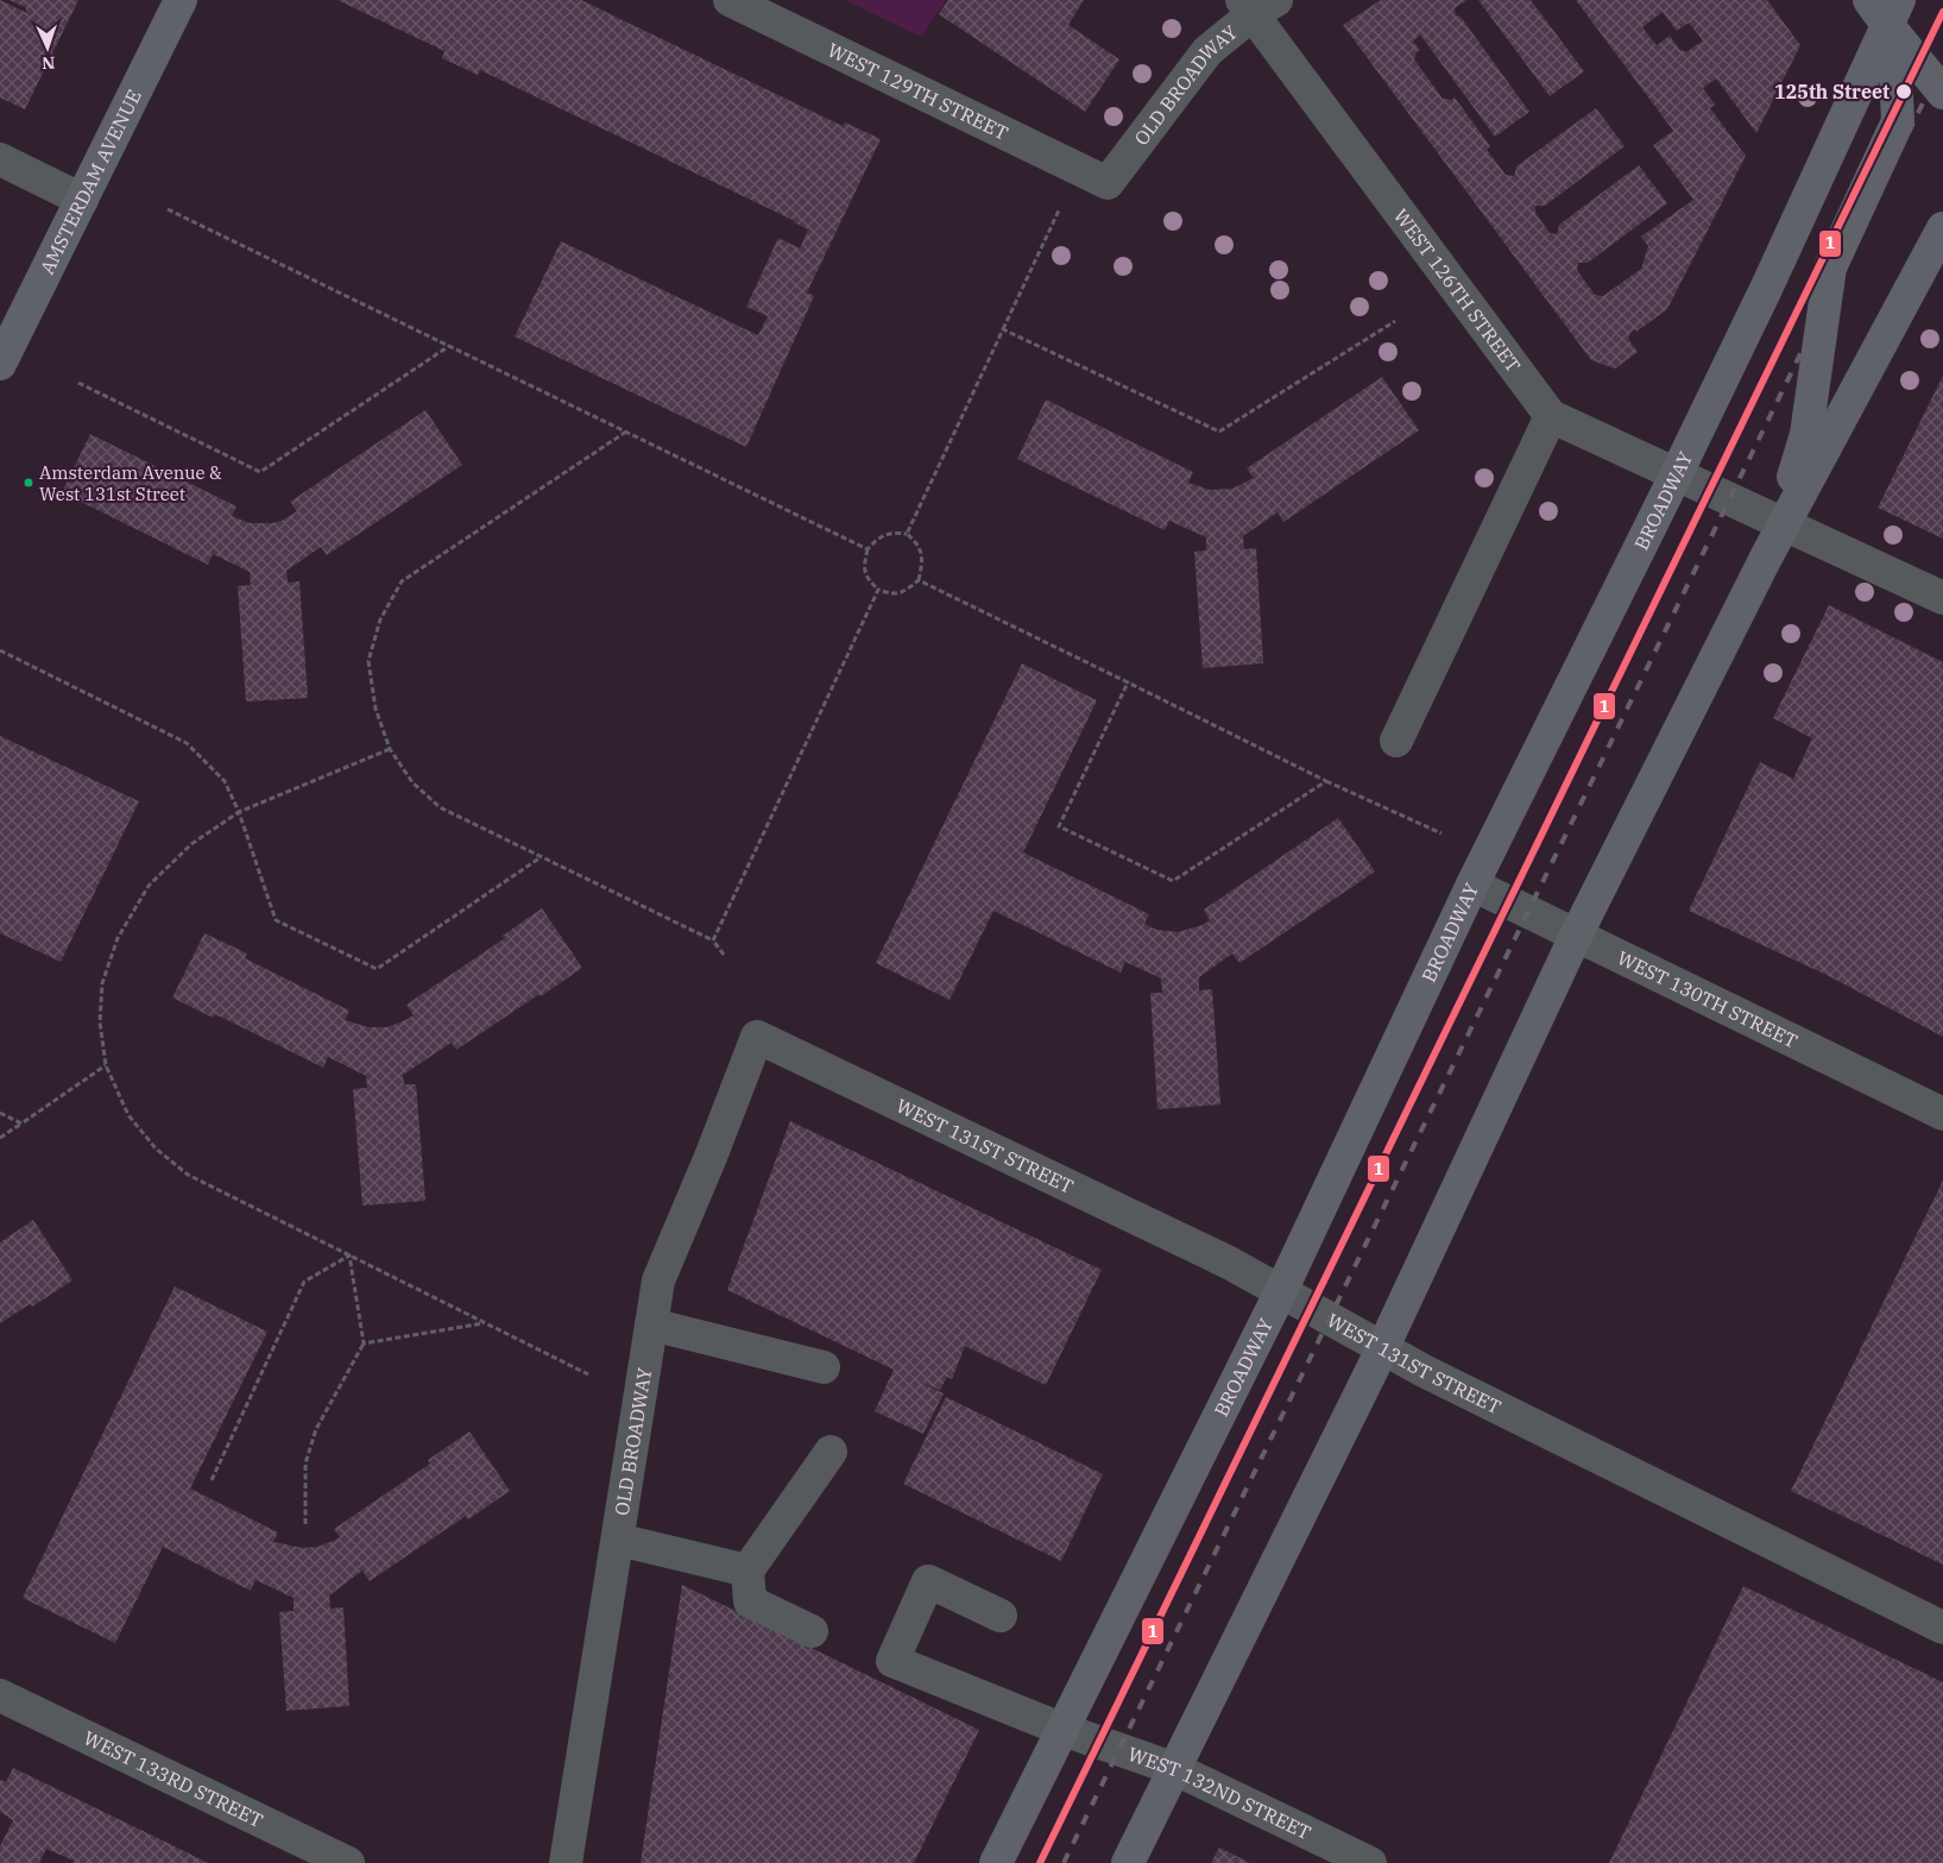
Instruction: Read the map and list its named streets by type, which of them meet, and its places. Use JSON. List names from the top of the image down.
{
  "streets": {
    "main road": ["AMSTERDAM AVENUE", "BROADWAY"],
    "street": [
      "OLD BROADWAY",
      "WEST 129TH STREET",
      "WEST 126TH STREET",
      "WEST 130TH STREET",
      "WEST 131ST STREET",
      "WEST 133RD STREET",
      "WEST 132ND STREET"
    ]
  },
  "crossings": [
    ["OLD BROADWAY", "WEST 129TH STREET"],
    ["OLD BROADWAY", "WEST 126TH STREET"],
    ["OLD BROADWAY", "WEST 131ST STREET"],
    ["WEST 126TH STREET", "BROADWAY"],
    ["BROADWAY", "WEST 130TH STREET"],
    ["BROADWAY", "WEST 131ST STREET"],
    ["BROADWAY", "WEST 132ND STREET"]
  ],
  "places": ["125th Street", "Amsterdam Avenue & West 131st Street"],
  "lines": ["transit line 1"],
  "north": "bottom"
}
